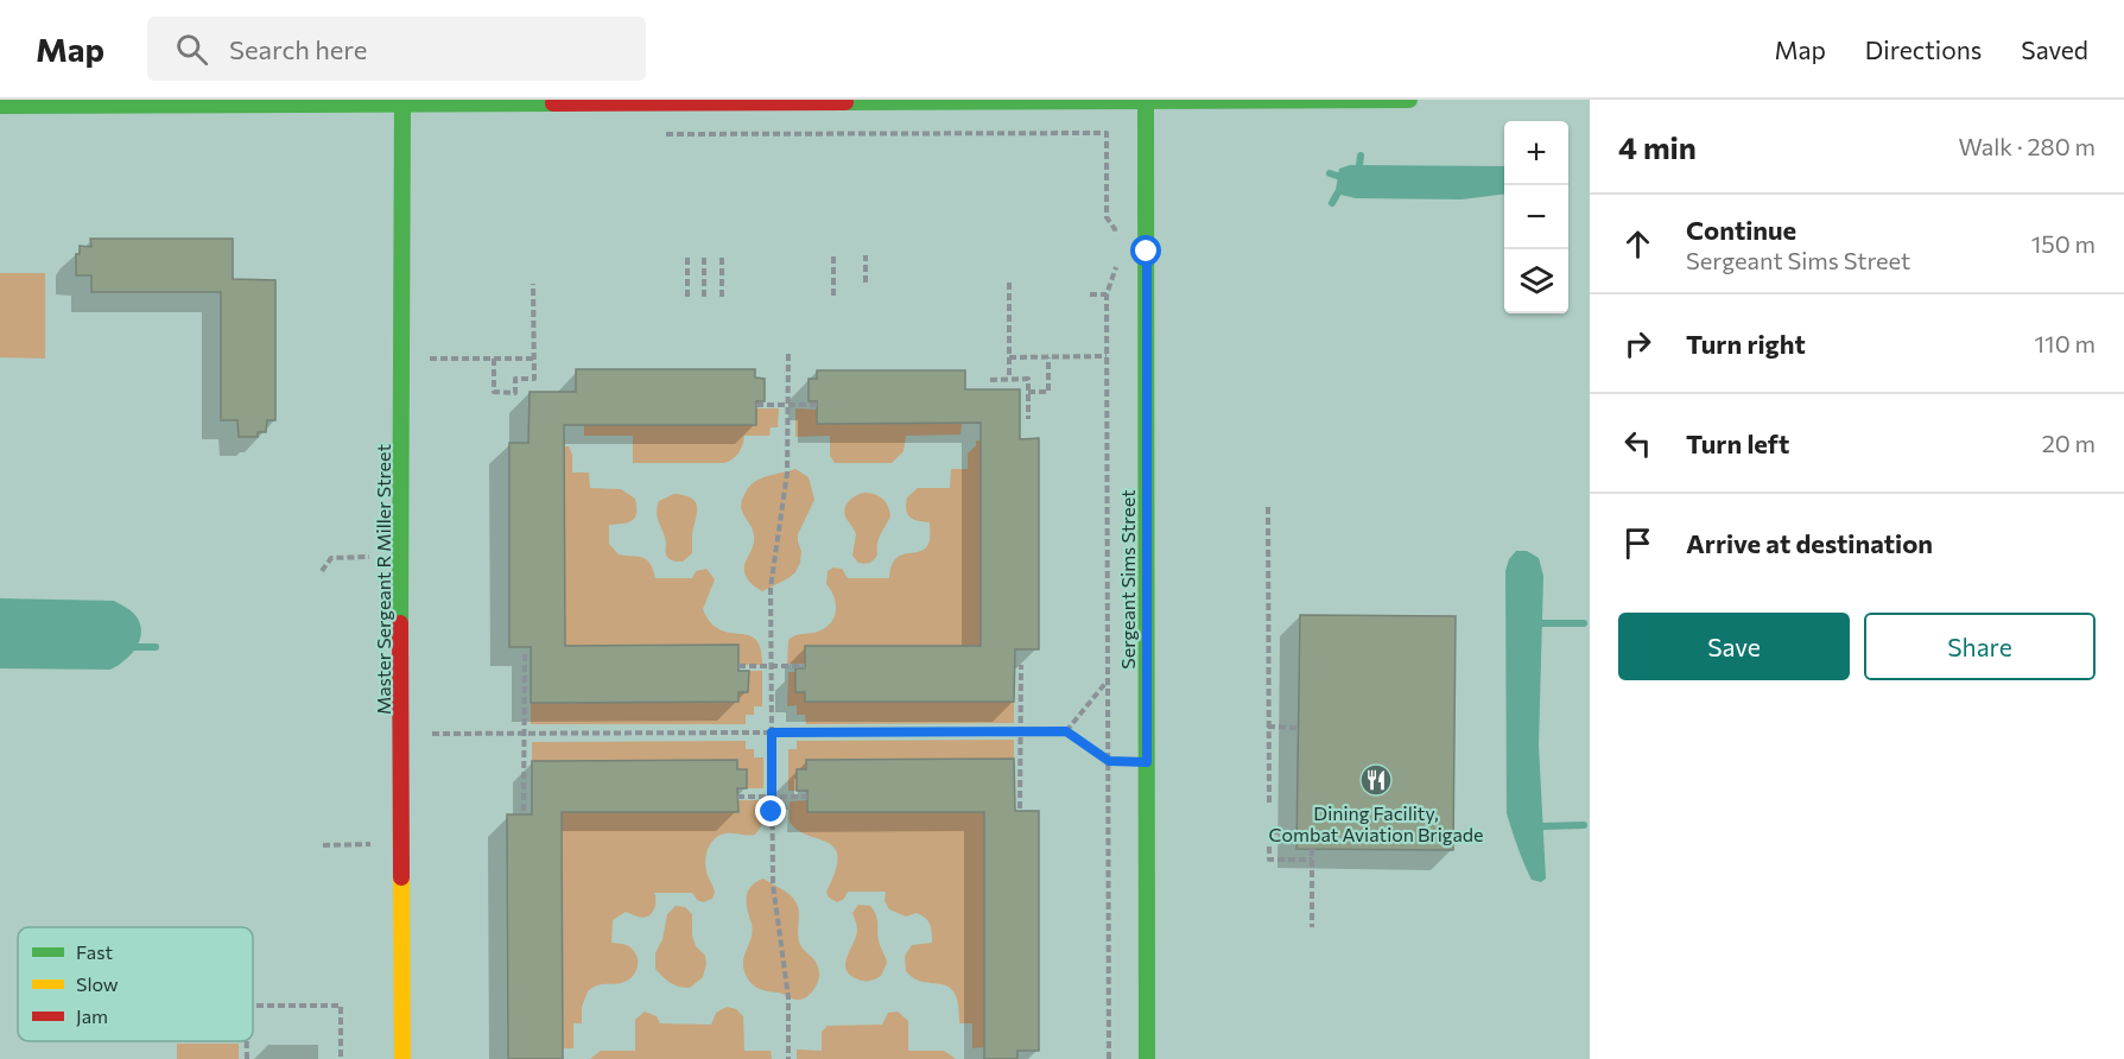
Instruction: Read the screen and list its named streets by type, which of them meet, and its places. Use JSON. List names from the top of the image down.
{
  "streets": {
    "street": ["Master Sergeant R Miller Street", "Sergeant Sims Street"]
  },
  "places": {
    "restaurant": ["Dining Facility, Combat Aviation Brigade"]
  },
  "legend": ["Fast", "Slow", "Jam"],
  "page": {
    "header": "Map",
    "search": "Search here",
    "nav": ["Map", "Directions", "Saved"],
    "heading": ["4 min", "Walk · 280 m"],
    "map_buttons": ["+", "−"],
    "list": [
      ["Continue", "Sergeant Sims Street", "150 m"],
      ["Turn right", "110 m"],
      ["Turn left", "20 m"],
      "Arrive at destination"
    ],
    "buttons": ["Save", "Share"]
  }
}
